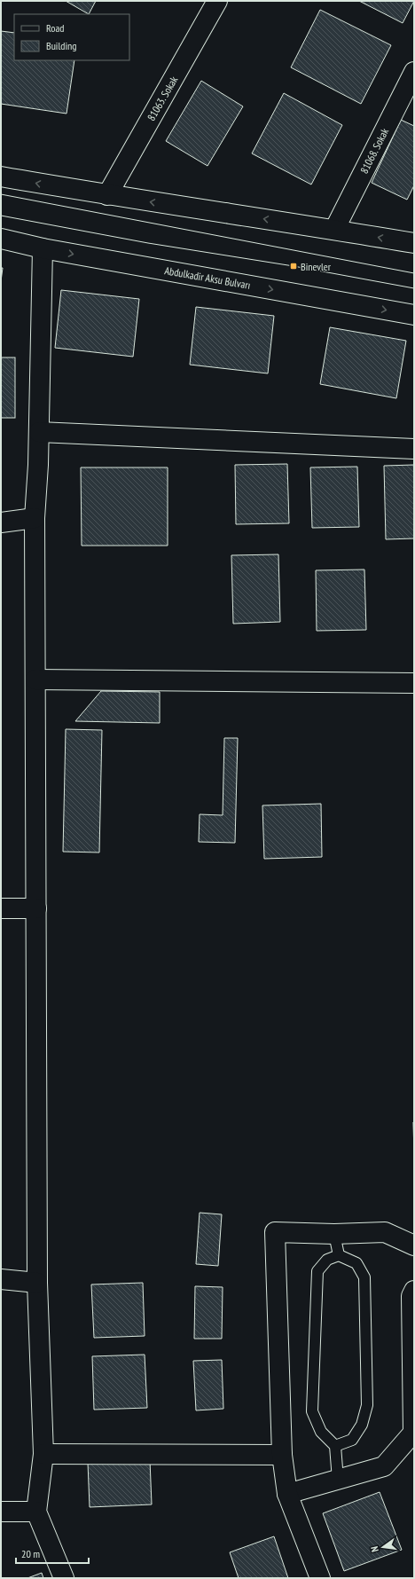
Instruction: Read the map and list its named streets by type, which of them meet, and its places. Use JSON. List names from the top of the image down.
{
  "streets": {
    "street": ["81063. Sokak", "81068. Sokak", "Abdulkadir Aksu Bulvarı"]
  },
  "places": {
    "transit": ["Binevler"]
  },
  "legend": ["Road", "Building"],
  "scale_bar": "20 m",
  "north": "left"
}
